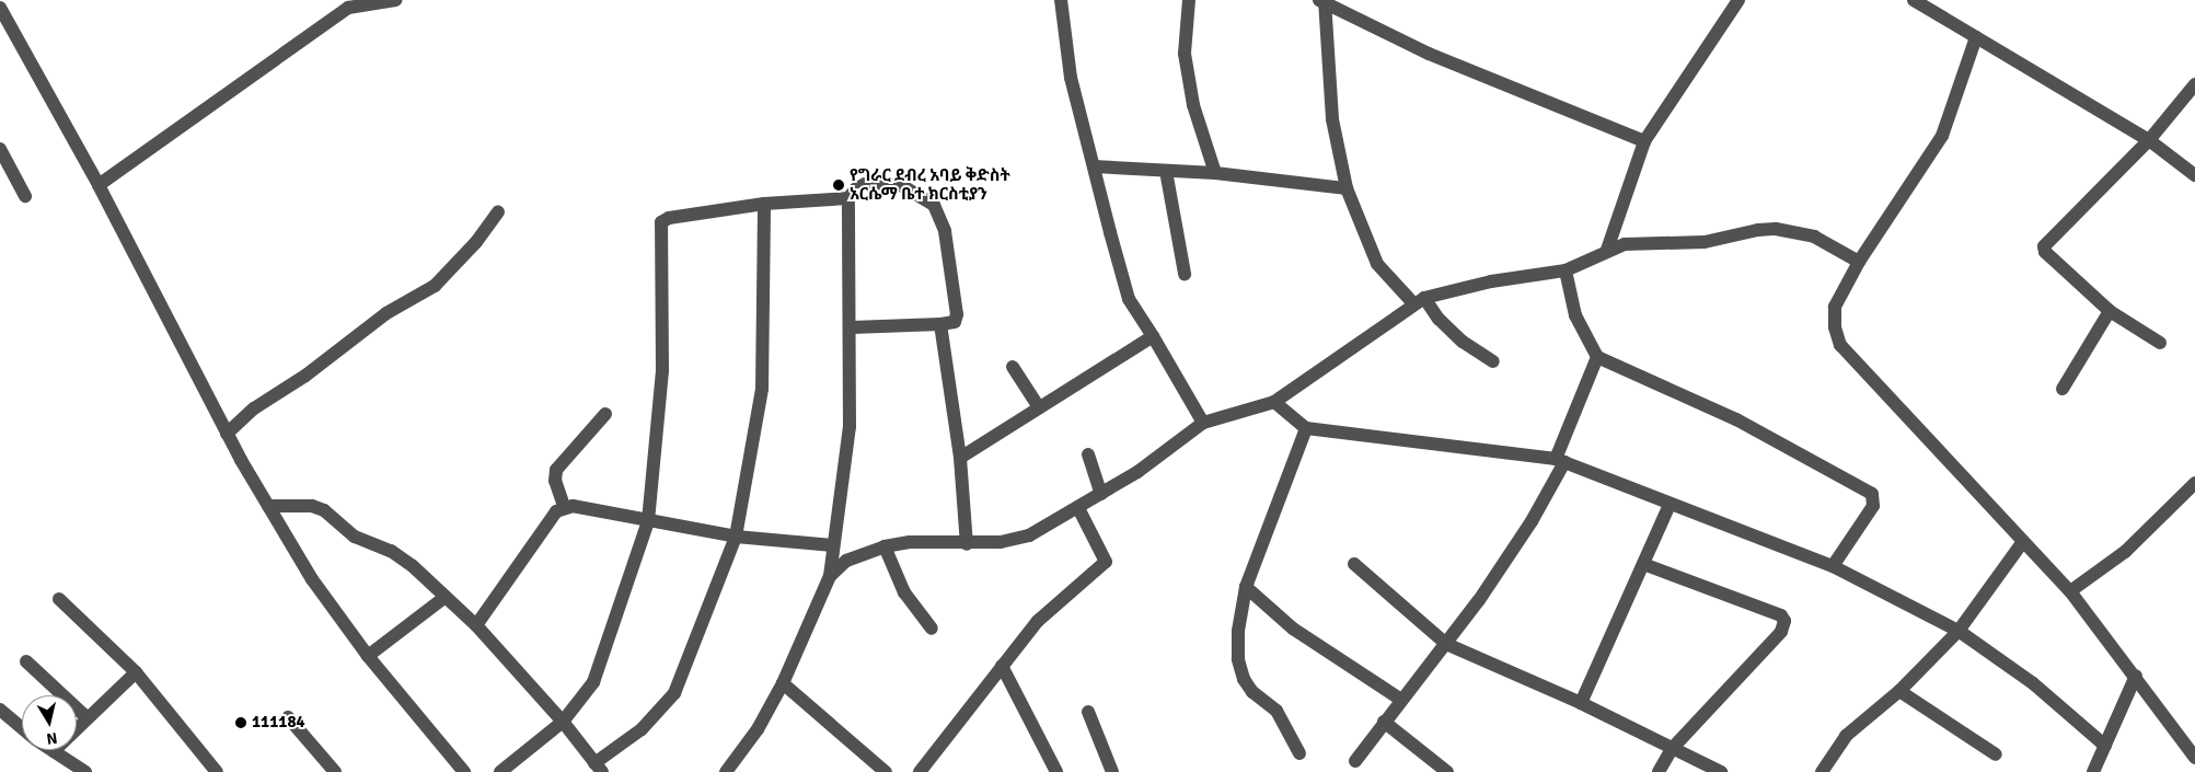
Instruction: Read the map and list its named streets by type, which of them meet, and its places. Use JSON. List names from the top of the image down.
{
  "places": ["የግራር ደብረ አባይ ቅድስት አርሴማ ቤተ ክርስቲያን", "111184"],
  "north": "bottom"
}
